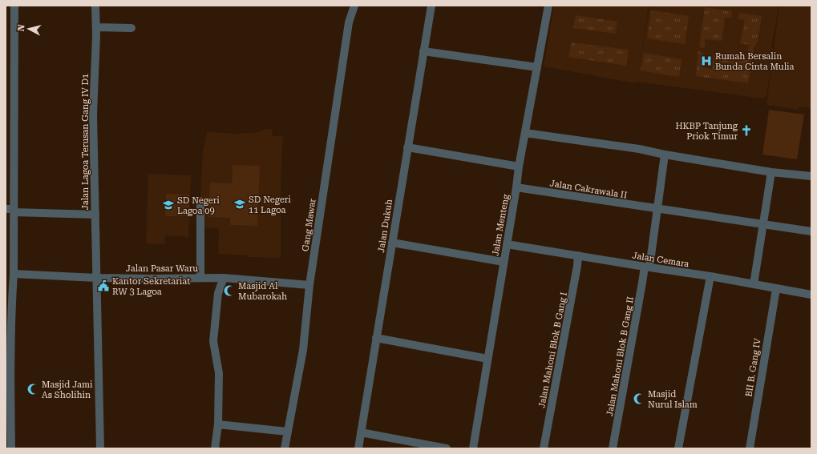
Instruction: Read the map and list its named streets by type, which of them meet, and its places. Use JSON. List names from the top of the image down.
{
  "streets": {
    "street": [
      "Jalan Lagoa Terusan Gang IV D1",
      "Jalan Cakrawala II",
      "Gang Mawar",
      "Jalan Menteng",
      "Jalan Dukuh",
      "Jalan Cemara",
      "Jalan Pasar Waru",
      "Jalan Mahoni Blok B Gang I",
      "Jalan Mahoni Blok B Gang II",
      "BII B. Gang IV"
    ]
  },
  "crossings": [
    ["Jalan Lagoa Terusan Gang IV D1", "Jalan Pasar Waru"],
    ["Jalan Cakrawala II", "Jalan Menteng"],
    ["Gang Mawar", "Jalan Pasar Waru"],
    ["Jalan Menteng", "Jalan Cemara"],
    ["Jalan Cemara", "Jalan Mahoni Blok B Gang I"],
    ["Jalan Cemara", "Jalan Mahoni Blok B Gang II"],
    ["Jalan Cemara", "BII B. Gang IV"]
  ],
  "places": {
    "hospital": ["Rumah Bersalin Bunda Cinta Mulia"],
    "church": ["HKBP Tanjung Priok Timur"],
    "school or university": ["SD Negeri 11 Lagoa", "SD Negeri Lagoa 09"],
    "public building": ["Kantor Sekretariat RW 3 Lagoa"],
    "mosque": ["Masjid Al Mubarokah", "Masjid Jami As Sholihin", "Masjid Nurul Islam"]
  },
  "north": "left"
}
